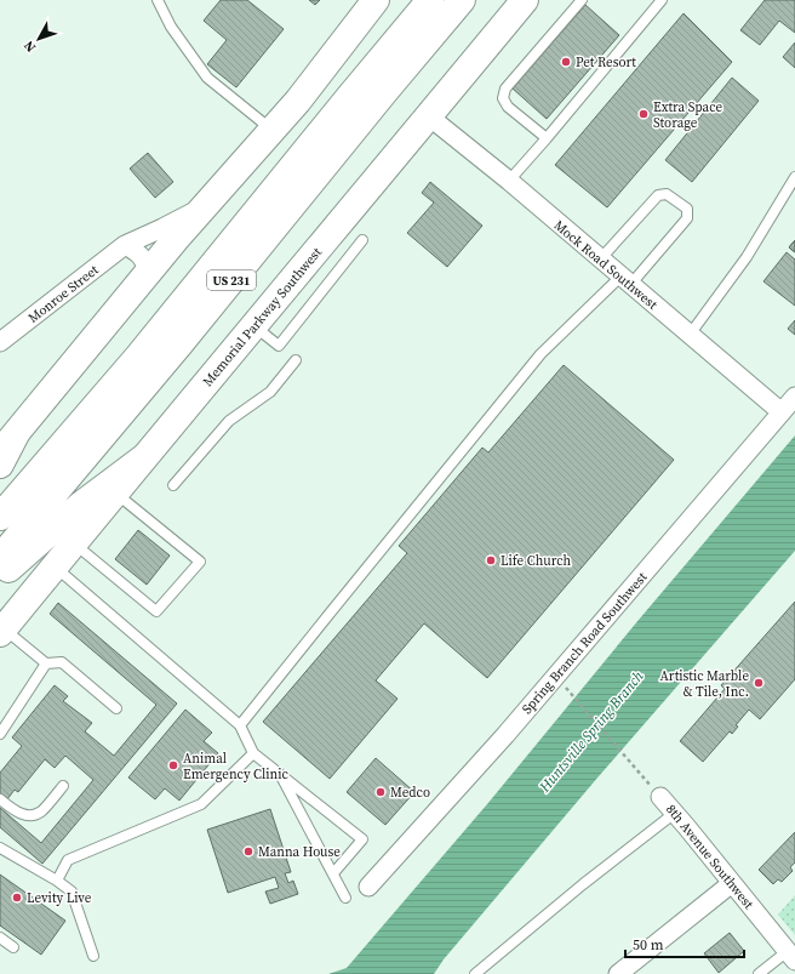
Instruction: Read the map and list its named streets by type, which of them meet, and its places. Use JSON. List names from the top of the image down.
{
  "streets": {
    "main road": ["US 231", "Memorial Parkway Southwest"],
    "street": [
      "Mock Road Southwest",
      "Monroe Street",
      "Spring Branch Road Southwest",
      "8th Avenue Southwest"
    ]
  },
  "crossings": [
    ["Mock Road Southwest", "Memorial Parkway Southwest"],
    ["Mock Road Southwest", "Spring Branch Road Southwest"]
  ],
  "water": ["Huntsville Spring Branch"],
  "places": [
    "Pet Resort",
    "Extra Space Storage",
    "Life Church",
    "Artistic Marble & Tile, Inc.",
    "Animal Emergency Clinic",
    "Medco",
    "Manna House",
    "Levity Live"
  ],
  "scale_bar": "50 m",
  "north": "bottom left"
}
